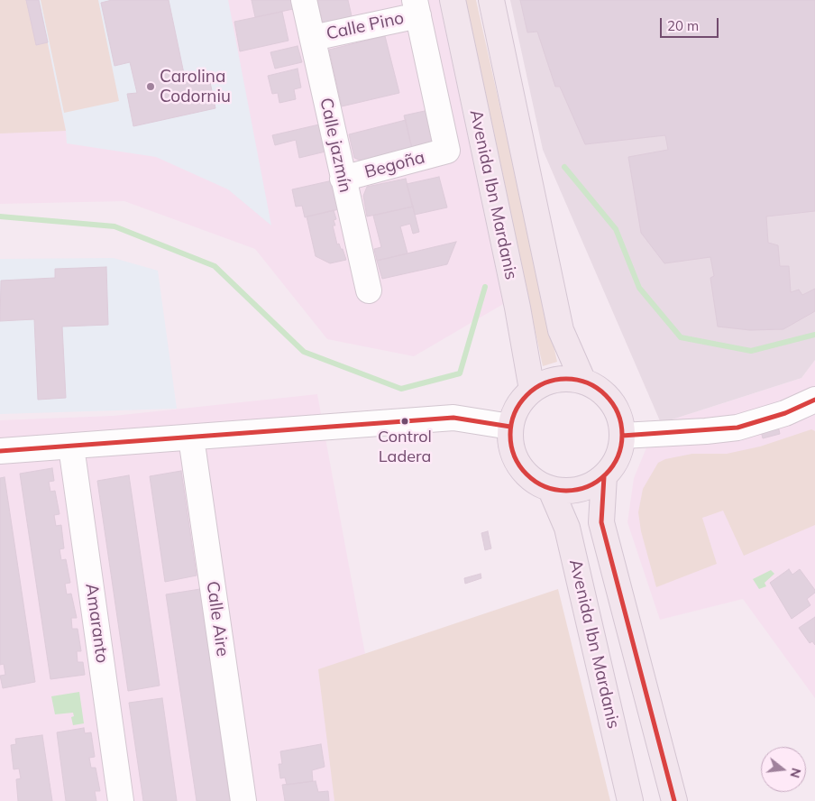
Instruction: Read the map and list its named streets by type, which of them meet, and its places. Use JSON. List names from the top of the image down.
{
  "streets": {
    "main road": ["Avenida Ibn Mardanis"],
    "street": [
      "Calle Pino",
      "Calle jazmín",
      "Begoña",
      "Calle Aire",
      "Amaranto"
    ]
  },
  "crossings": [
    ["Calle Pino", "Calle jazmín"],
    ["Calle Pino", "Begoña"],
    ["Calle jazmín", "Begoña"]
  ],
  "places": ["Carolina Codorniu", "Control Ladera"],
  "scale_bar": "20 m",
  "north": "right"
}
